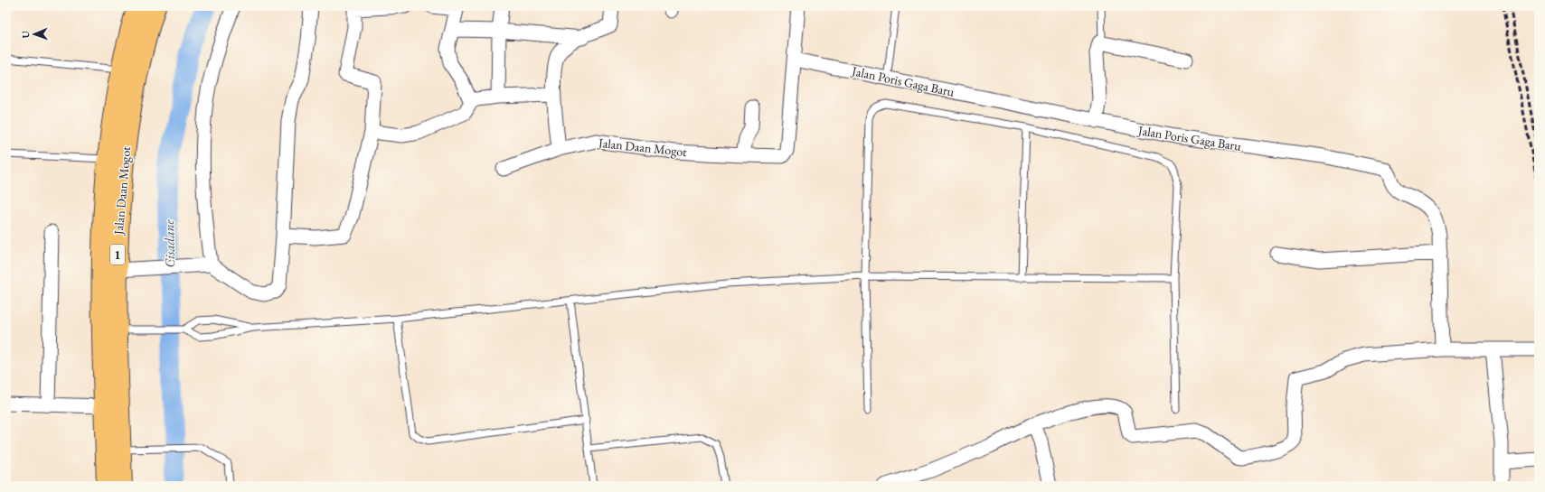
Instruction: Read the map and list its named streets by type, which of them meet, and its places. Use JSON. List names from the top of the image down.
{
  "streets": {
    "highway": ["Jalan Daan Mogot", "1"],
    "street": ["Jalan Poris Gaga Baru"]
  },
  "crossings": [
    ["Jalan Poris Gaga Baru", "Jalan Daan Mogot"]
  ],
  "water": ["Cisadane"],
  "north": "left"
}
